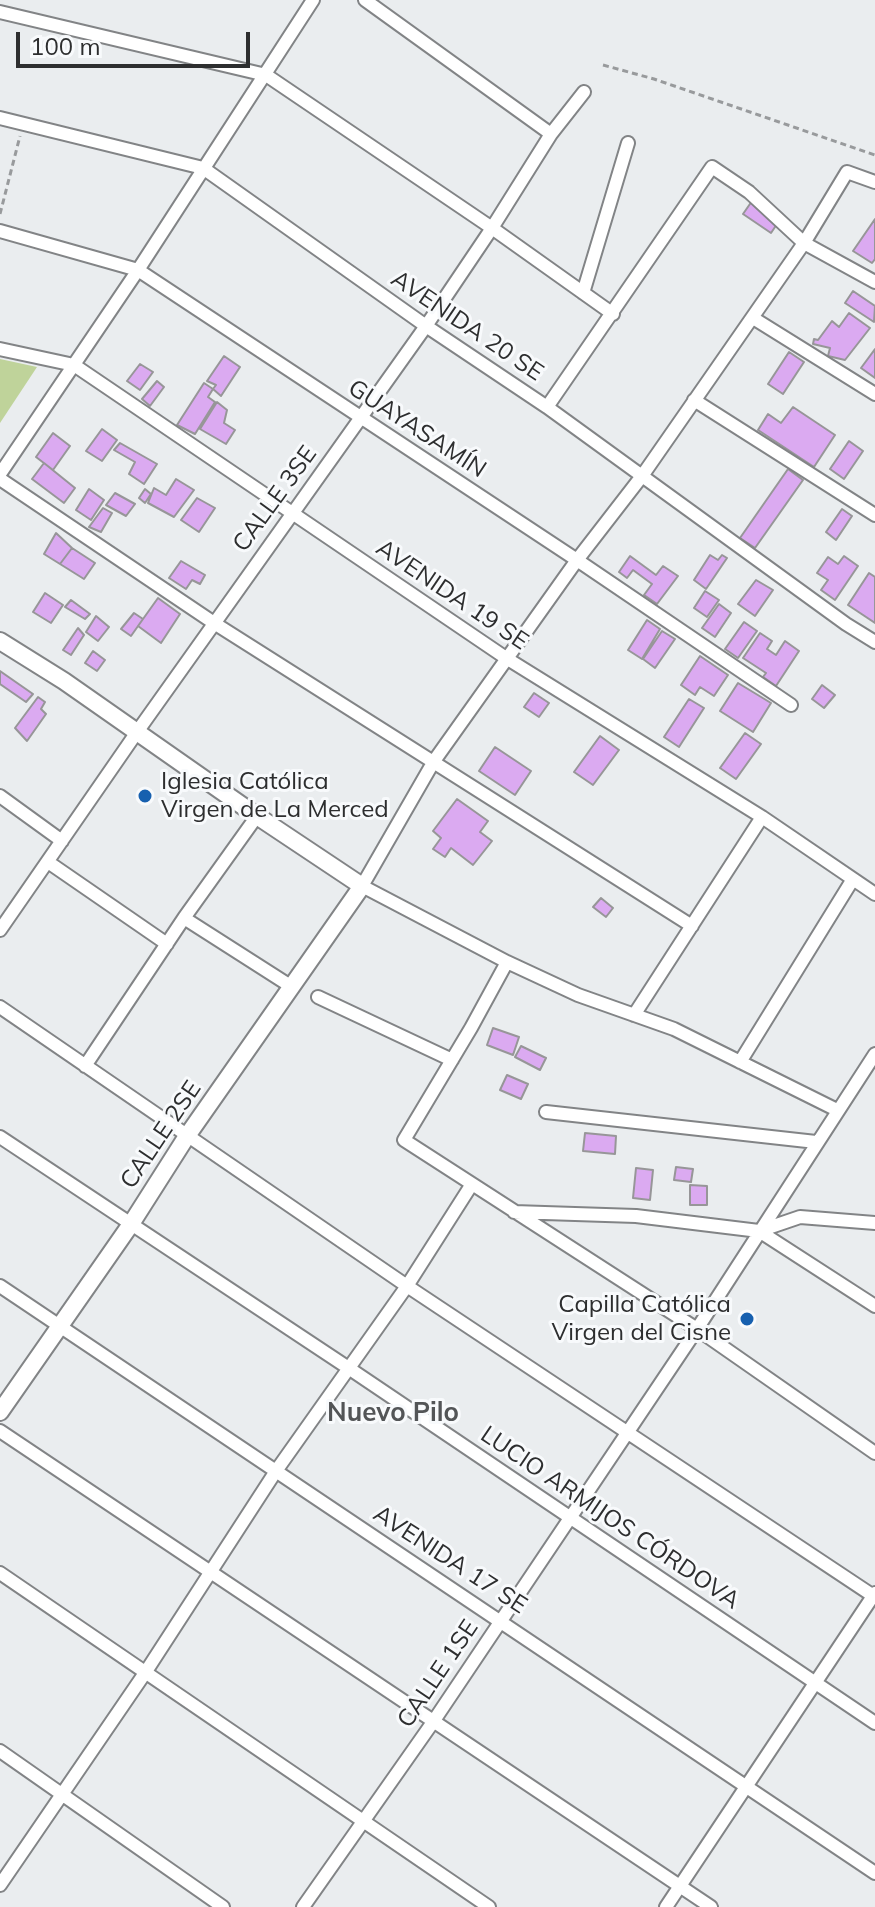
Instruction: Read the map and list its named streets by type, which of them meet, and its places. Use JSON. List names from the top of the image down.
{
  "streets": {
    "street": [
      "AVENIDA 20 SE",
      "GUAYASAMÍN",
      "CALLE 3SE",
      "AVENIDA 19 SE",
      "CALLE 2SE",
      "LUCIO ARMIJOS CÓRDOVA",
      "AVENIDA 17 SE",
      "CALLE 1SE"
    ]
  },
  "crossings": [
    ["AVENIDA 20 SE", "CALLE 3SE"],
    ["GUAYASAMÍN", "CALLE 3SE"],
    ["CALLE 3SE", "AVENIDA 19 SE"],
    ["CALLE 2SE", "LUCIO ARMIJOS CÓRDOVA"],
    ["CALLE 2SE", "AVENIDA 17 SE"],
    ["LUCIO ARMIJOS CÓRDOVA", "CALLE 1SE"],
    ["AVENIDA 17 SE", "CALLE 1SE"]
  ],
  "districts": ["Nuevo Pilo"],
  "places": ["Iglesia Católica Virgen de La Merced", "Capilla Católica Virgen del Cisne"],
  "scale_bar": "100 m"
}
